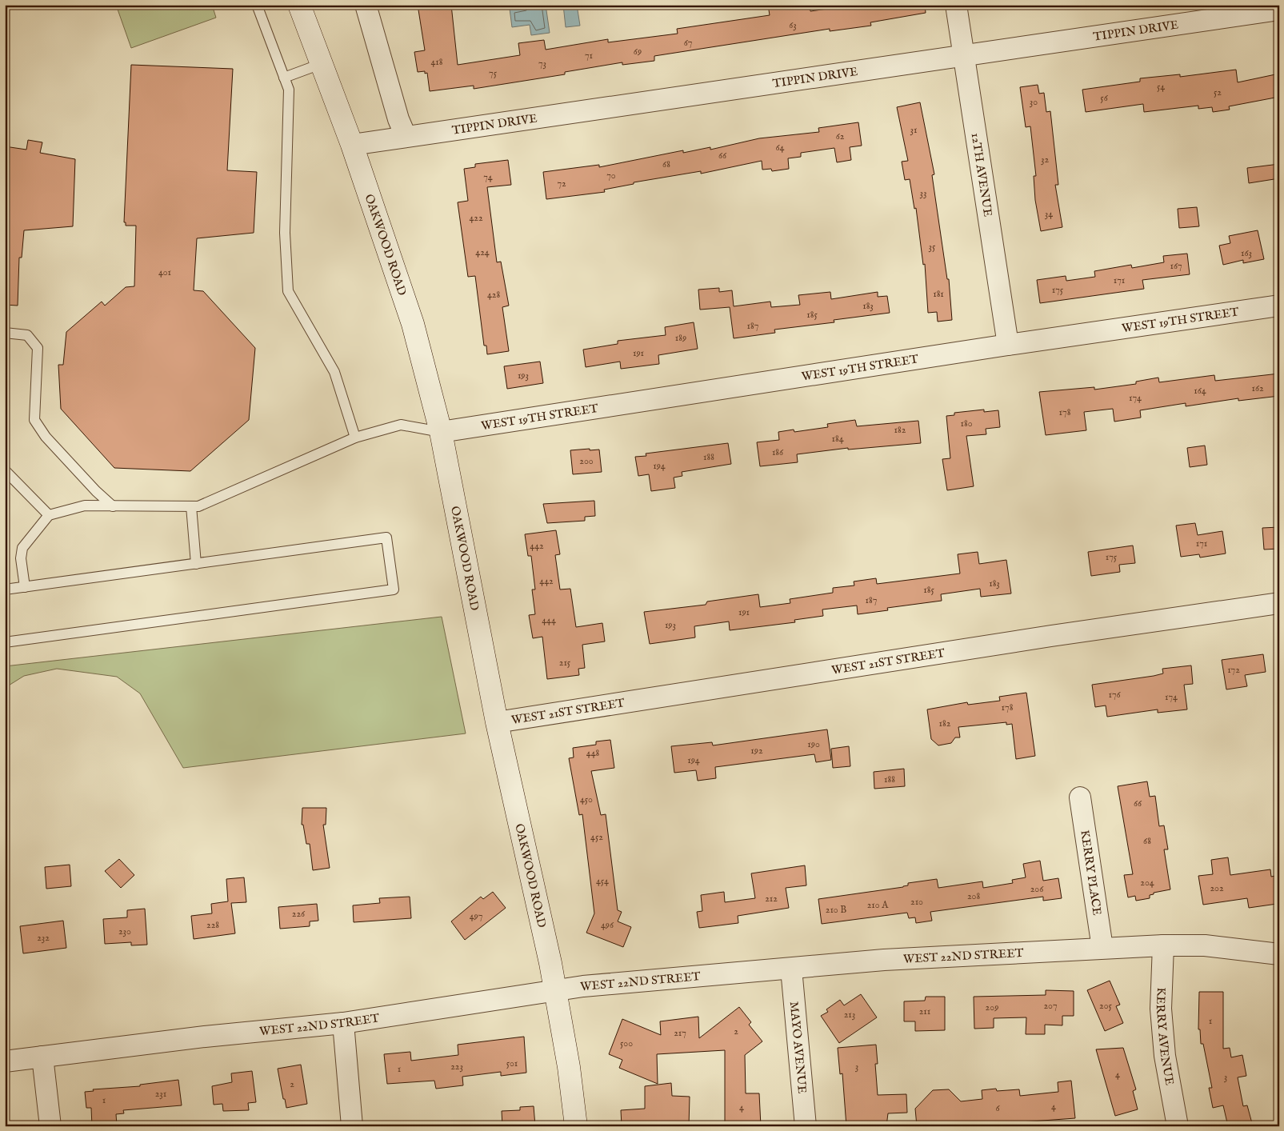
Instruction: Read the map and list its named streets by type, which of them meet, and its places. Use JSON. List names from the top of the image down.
{
  "streets": {
    "main road": ["OAKWOOD ROAD"],
    "street": [
      "TIPPIN DRIVE",
      "12TH AVENUE",
      "WEST 19TH STREET",
      "WEST 21ST STREET",
      "KERRY PLACE",
      "WEST 22ND STREET",
      "KERRY AVENUE",
      "MAYO AVENUE"
    ]
  },
  "crossings": [
    ["TIPPIN DRIVE", "12TH AVENUE"],
    ["TIPPIN DRIVE", "OAKWOOD ROAD"],
    ["12TH AVENUE", "WEST 19TH STREET"],
    ["OAKWOOD ROAD", "WEST 19TH STREET"],
    ["OAKWOOD ROAD", "WEST 21ST STREET"],
    ["OAKWOOD ROAD", "WEST 22ND STREET"],
    ["KERRY PLACE", "WEST 22ND STREET"],
    ["WEST 22ND STREET", "KERRY AVENUE"],
    ["WEST 22ND STREET", "MAYO AVENUE"]
  ],
  "house_numbers": [
    "63",
    "67",
    "69",
    "71",
    "418",
    "73",
    "75",
    "54",
    "52",
    "56",
    "30",
    "31",
    "62",
    "64",
    "66",
    "32",
    "68",
    "70",
    "74",
    "72",
    "33",
    "34",
    "422",
    "35",
    "424",
    "163",
    "167",
    "401",
    "171",
    "175",
    "181",
    "428",
    "183",
    "185",
    "187",
    "189",
    "191",
    "193",
    "162",
    "164",
    "174",
    "178",
    "180",
    "182",
    "184",
    "186",
    "188",
    "200",
    "194",
    "171",
    "442",
    "175",
    "442",
    "183",
    "185",
    "187",
    "191",
    "444",
    "193",
    "215",
    "172",
    "176",
    "174",
    "178",
    "182",
    "190",
    "192",
    "448",
    "194",
    "188",
    "450",
    "66",
    "452",
    "68",
    "454",
    "204",
    "202",
    "206",
    "208",
    "212",
    "210",
    "210 A",
    "210 B",
    "226",
    "497",
    "228",
    "496",
    "230",
    "232",
    "207",
    "205",
    "209",
    "211",
    "213",
    "1",
    "2",
    "217",
    "500",
    "501",
    "223",
    "3",
    "1",
    "4",
    "3",
    "2",
    "231",
    "1",
    "4",
    "4",
    "6"
  ]
}
